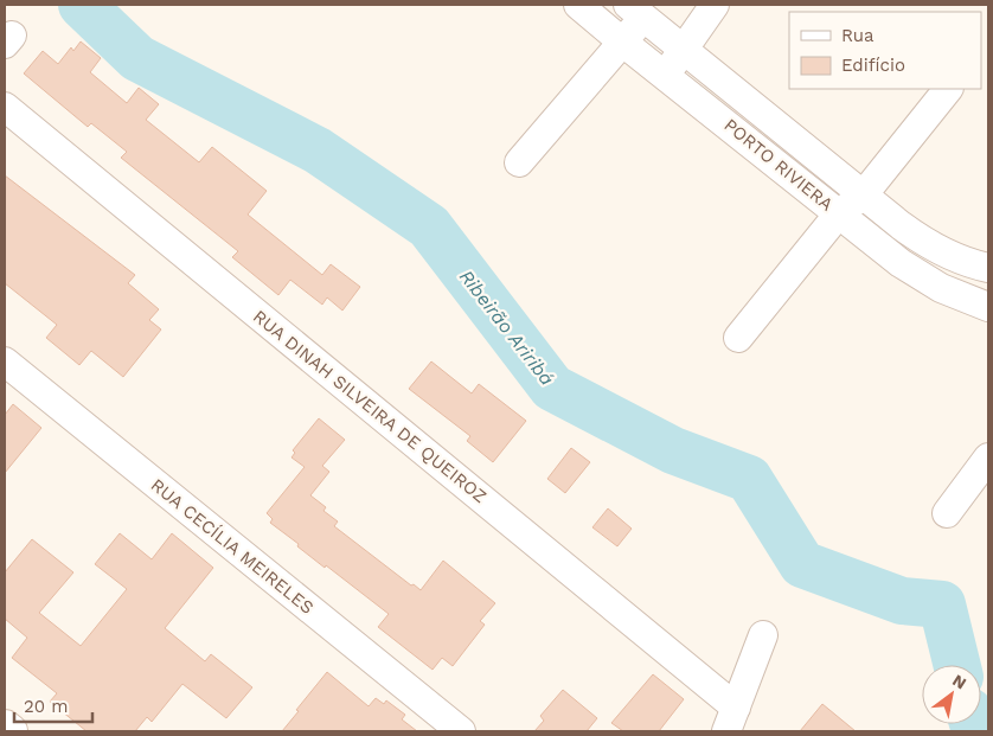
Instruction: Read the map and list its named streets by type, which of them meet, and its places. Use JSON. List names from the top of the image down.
{
  "streets": {
    "street": ["PORTO RIVIERA", "RUA DINAH SILVEIRA DE QUEIROZ", "RUA CECÍLIA MEIRELES"]
  },
  "water": ["Ribeirão Ariribá"],
  "legend": ["Rua", "Edifício"],
  "scale_bar": "20 m",
  "north": "top right"
}
